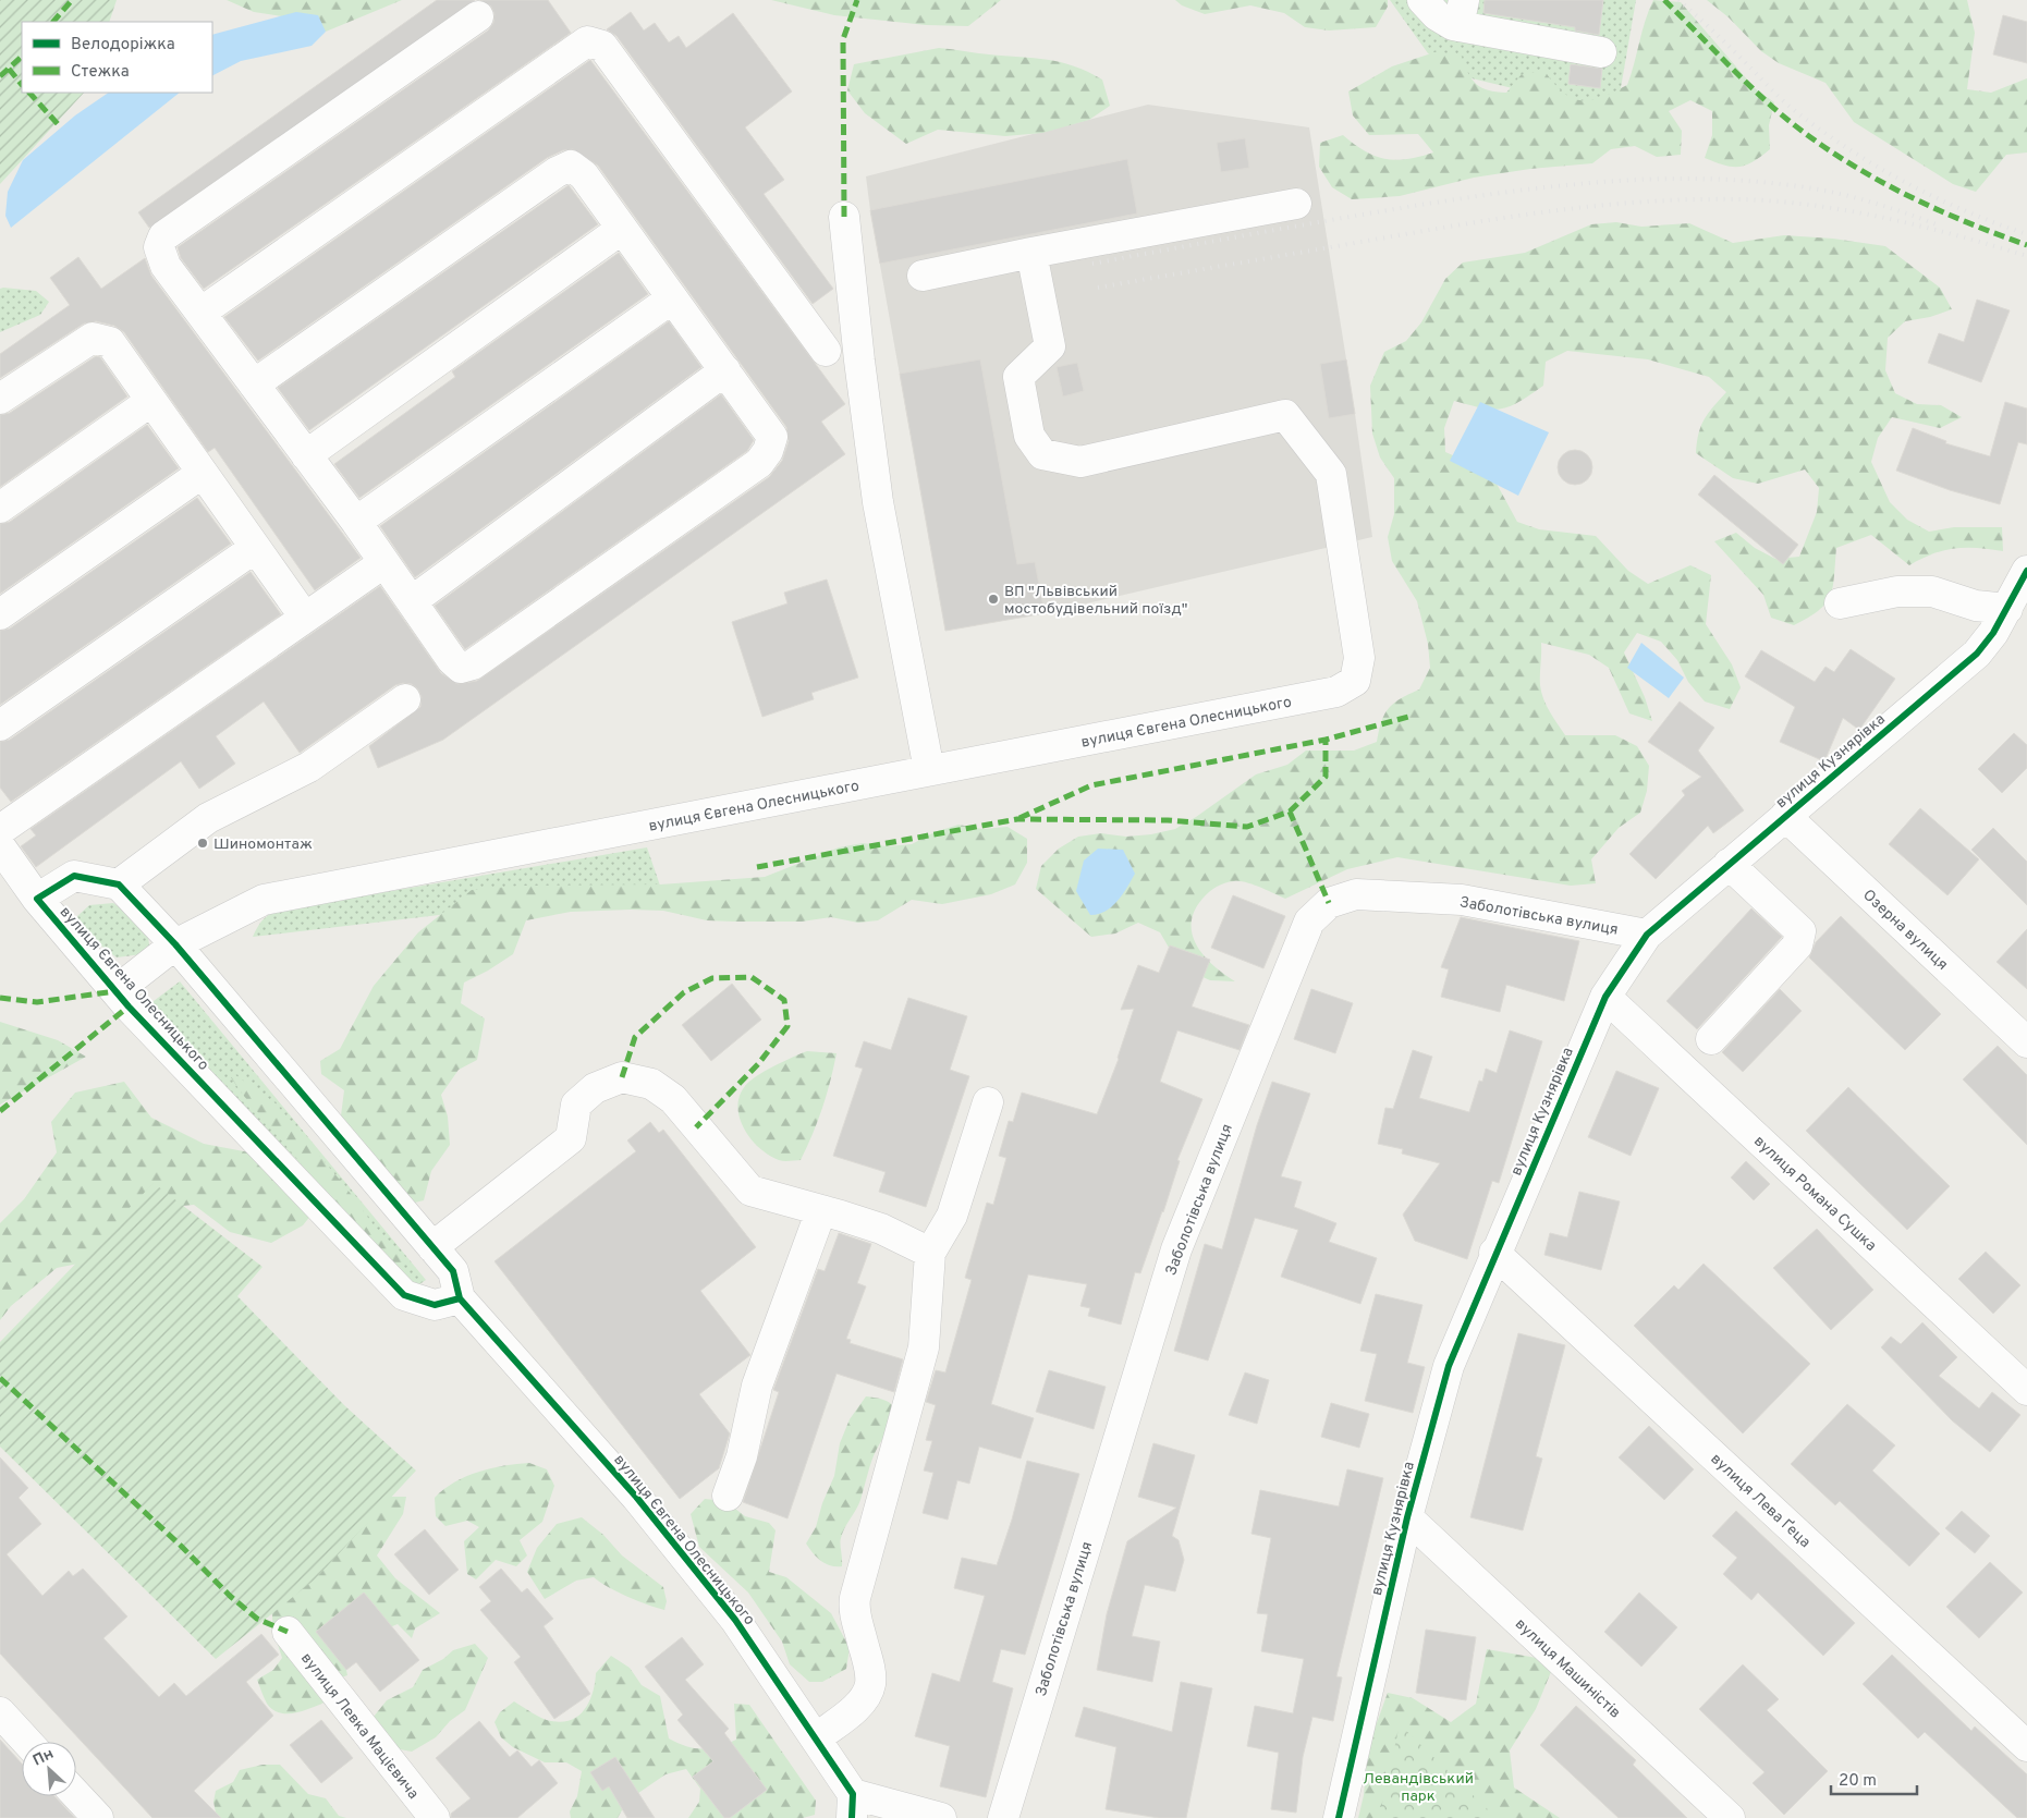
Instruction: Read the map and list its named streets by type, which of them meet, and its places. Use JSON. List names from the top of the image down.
{
  "streets": {
    "street": [
      "вулиця Євгена Олесницького",
      "вулиця Кузнярівка",
      "Заболотівська вулиця",
      "Озерна вулиця",
      "вулиця Романа Сушка",
      "вулиця Лева Ґеца",
      "вулиця Машиністів",
      "вулиця Левка Мацієвича"
    ]
  },
  "crossings": [
    ["вулиця Кузнярівка", "Заболотівська вулиця"],
    ["вулиця Кузнярівка", "Озерна вулиця"],
    ["вулиця Кузнярівка", "вулиця Романа Сушка"],
    ["вулиця Кузнярівка", "вулиця Лева Ґеца"],
    ["вулиця Кузнярівка", "вулиця Машиністів"]
  ],
  "parks": ["Левандівський парк"],
  "places": ["ВП \"Львівський мостобудівельний поїзд\"", "Шиномонтаж"],
  "legend": ["Велодоріжка", "Стежка"],
  "scale_bar": "20 m",
  "north": "top left"
}
